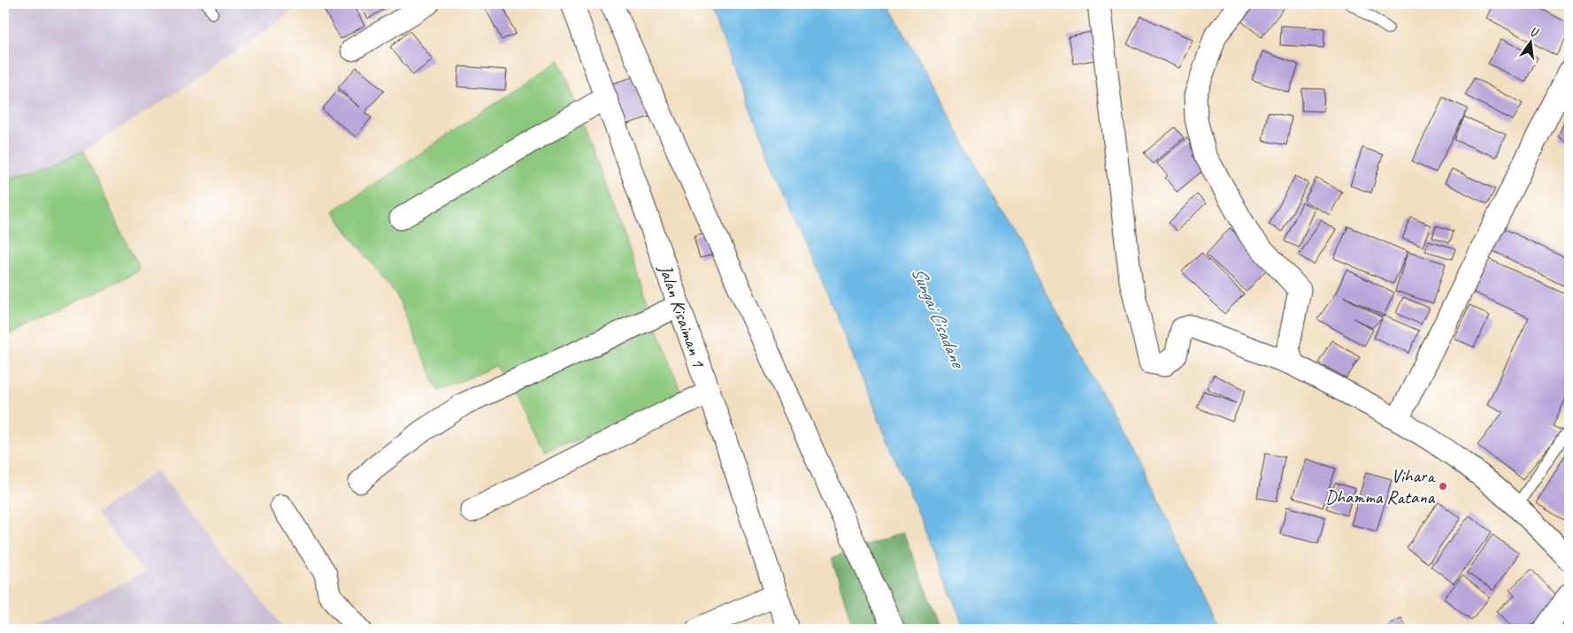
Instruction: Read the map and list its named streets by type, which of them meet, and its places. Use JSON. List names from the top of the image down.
{
  "streets": {
    "street": ["Jalan Kisaiman 1"]
  },
  "water": ["Sungai Cisadane"],
  "places": ["Vihara Dhamma Ratana"],
  "north": "top"
}
